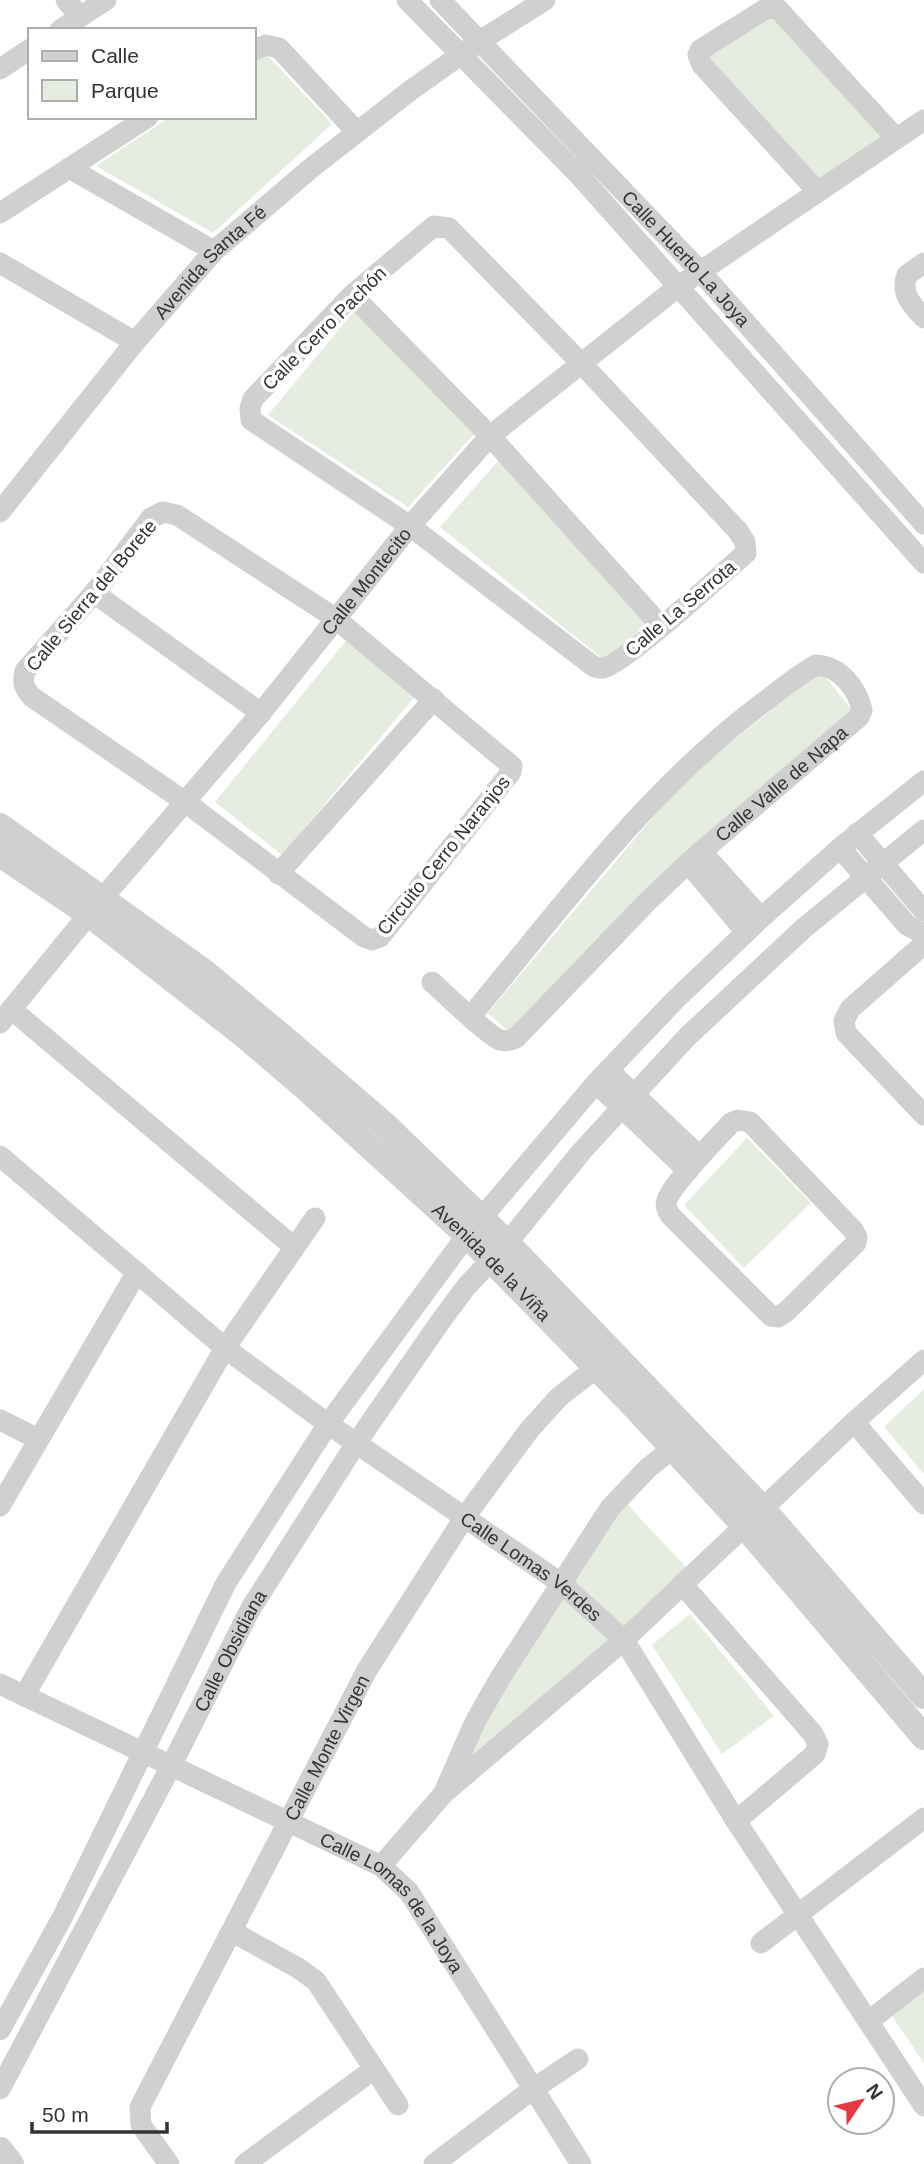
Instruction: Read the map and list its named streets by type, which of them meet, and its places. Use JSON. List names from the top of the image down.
{
  "streets": {
    "street": [
      "Calle Huerto La Joya",
      "Avenida Santa Fé",
      "Calle Cerro Pachón",
      "Calle Montecito",
      "Calle Sierra del Borete",
      "Calle La Serrota",
      "Calle Valle de Napa",
      "Circuito Cerro Naranjos",
      "Avenida de la Viña",
      "Calle Lomas Verdes",
      "Calle Obsidiana",
      "Calle Monte Virgen",
      "Calle Lomas de la Joya"
    ]
  },
  "crossings": [
    ["Calle Huerto La Joya", "Avenida Santa Fé"],
    ["Calle Huerto La Joya", "Calle Montecito"],
    ["Calle Cerro Pachón", "Calle Montecito"],
    ["Calle Cerro Pachón", "Calle La Serrota"],
    ["Calle Montecito", "Calle Sierra del Borete"],
    ["Calle Montecito", "Calle La Serrota"],
    ["Calle Montecito", "Circuito Cerro Naranjos"],
    ["Calle Montecito", "Avenida de la Viña"],
    ["Calle Sierra del Borete", "Circuito Cerro Naranjos"],
    ["Avenida de la Viña", "Calle Obsidiana"],
    ["Avenida de la Viña", "Calle Monte Virgen"],
    ["Calle Lomas Verdes", "Calle Obsidiana"],
    ["Calle Lomas Verdes", "Calle Monte Virgen"],
    ["Calle Obsidiana", "Calle Lomas de la Joya"],
    ["Calle Monte Virgen", "Calle Lomas de la Joya"]
  ],
  "legend": ["Calle", "Parque"],
  "scale_bar": "50 m",
  "north": "top right"
}
